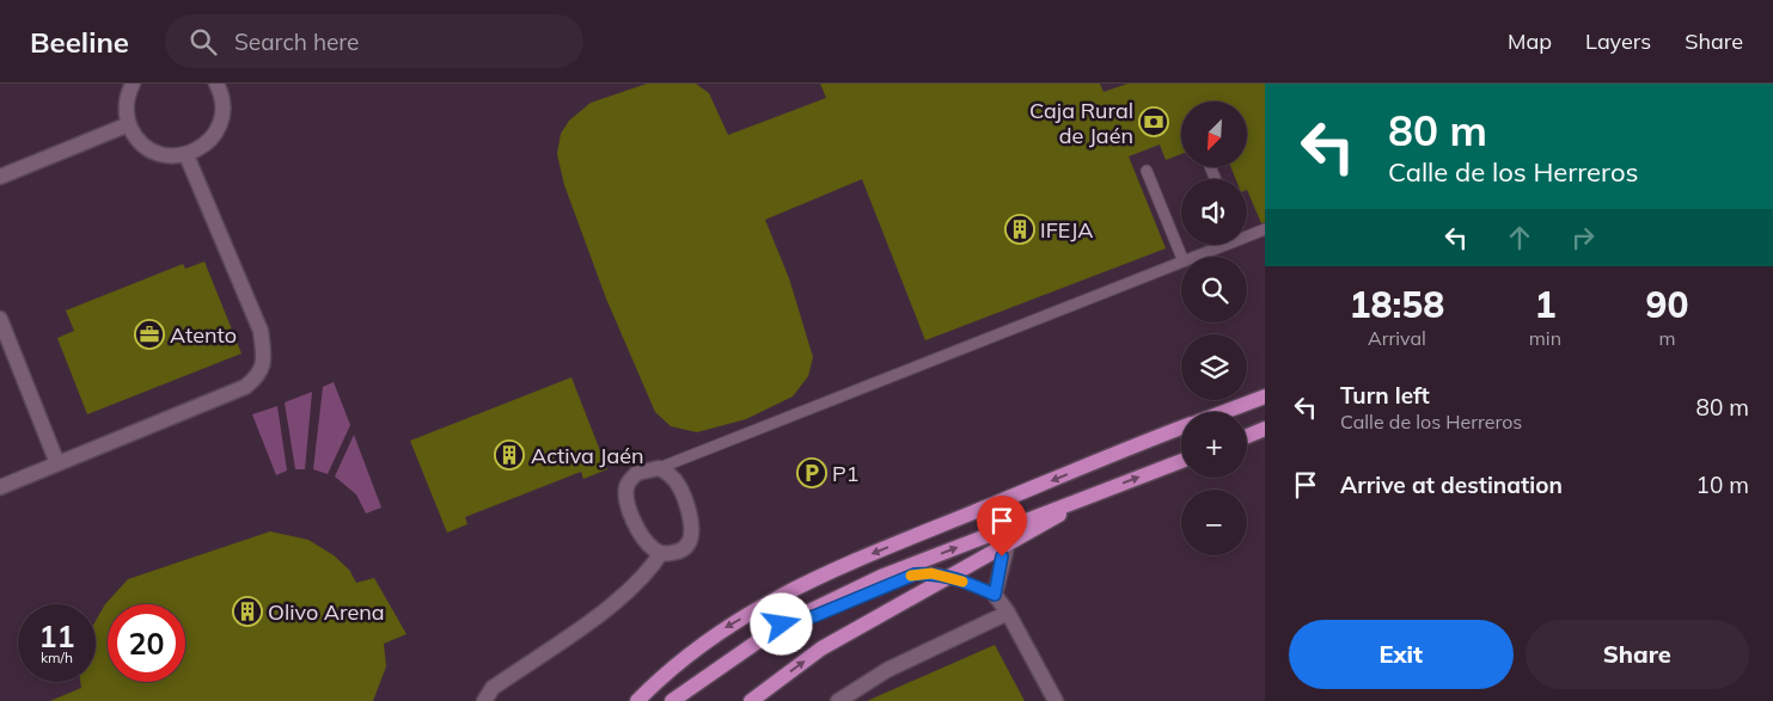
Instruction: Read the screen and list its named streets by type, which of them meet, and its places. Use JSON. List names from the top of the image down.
{
  "places": {
    "bank": ["Caja Rural de Jaén"],
    "building": ["IFEJA", "Activa Jaén", "Olivo Arena"],
    "office": ["Atento"],
    "parking": ["P1"]
  },
  "north": "bottom left",
  "page": {
    "header": "Beeline",
    "search": "Search here",
    "nav": ["Map", "Layers", "Share"],
    "turn": ["80 m", "Calle de los Herreros"],
    "map_buttons": ["+", "−"],
    "eta": [
      "18:58",
      "Arrival",
      "1",
      "min",
      "90",
      "m"
    ],
    "list": [
      {
        "name": "Turn left",
        "note": "Calle de los Herreros",
        "value": "80 m"
      },
      {
        "name": "Arrive at destination",
        "value": "10 m"
      }
    ],
    "speed": "11 km/h",
    "limit": "20",
    "buttons": ["Exit", "Share"]
  }
}
